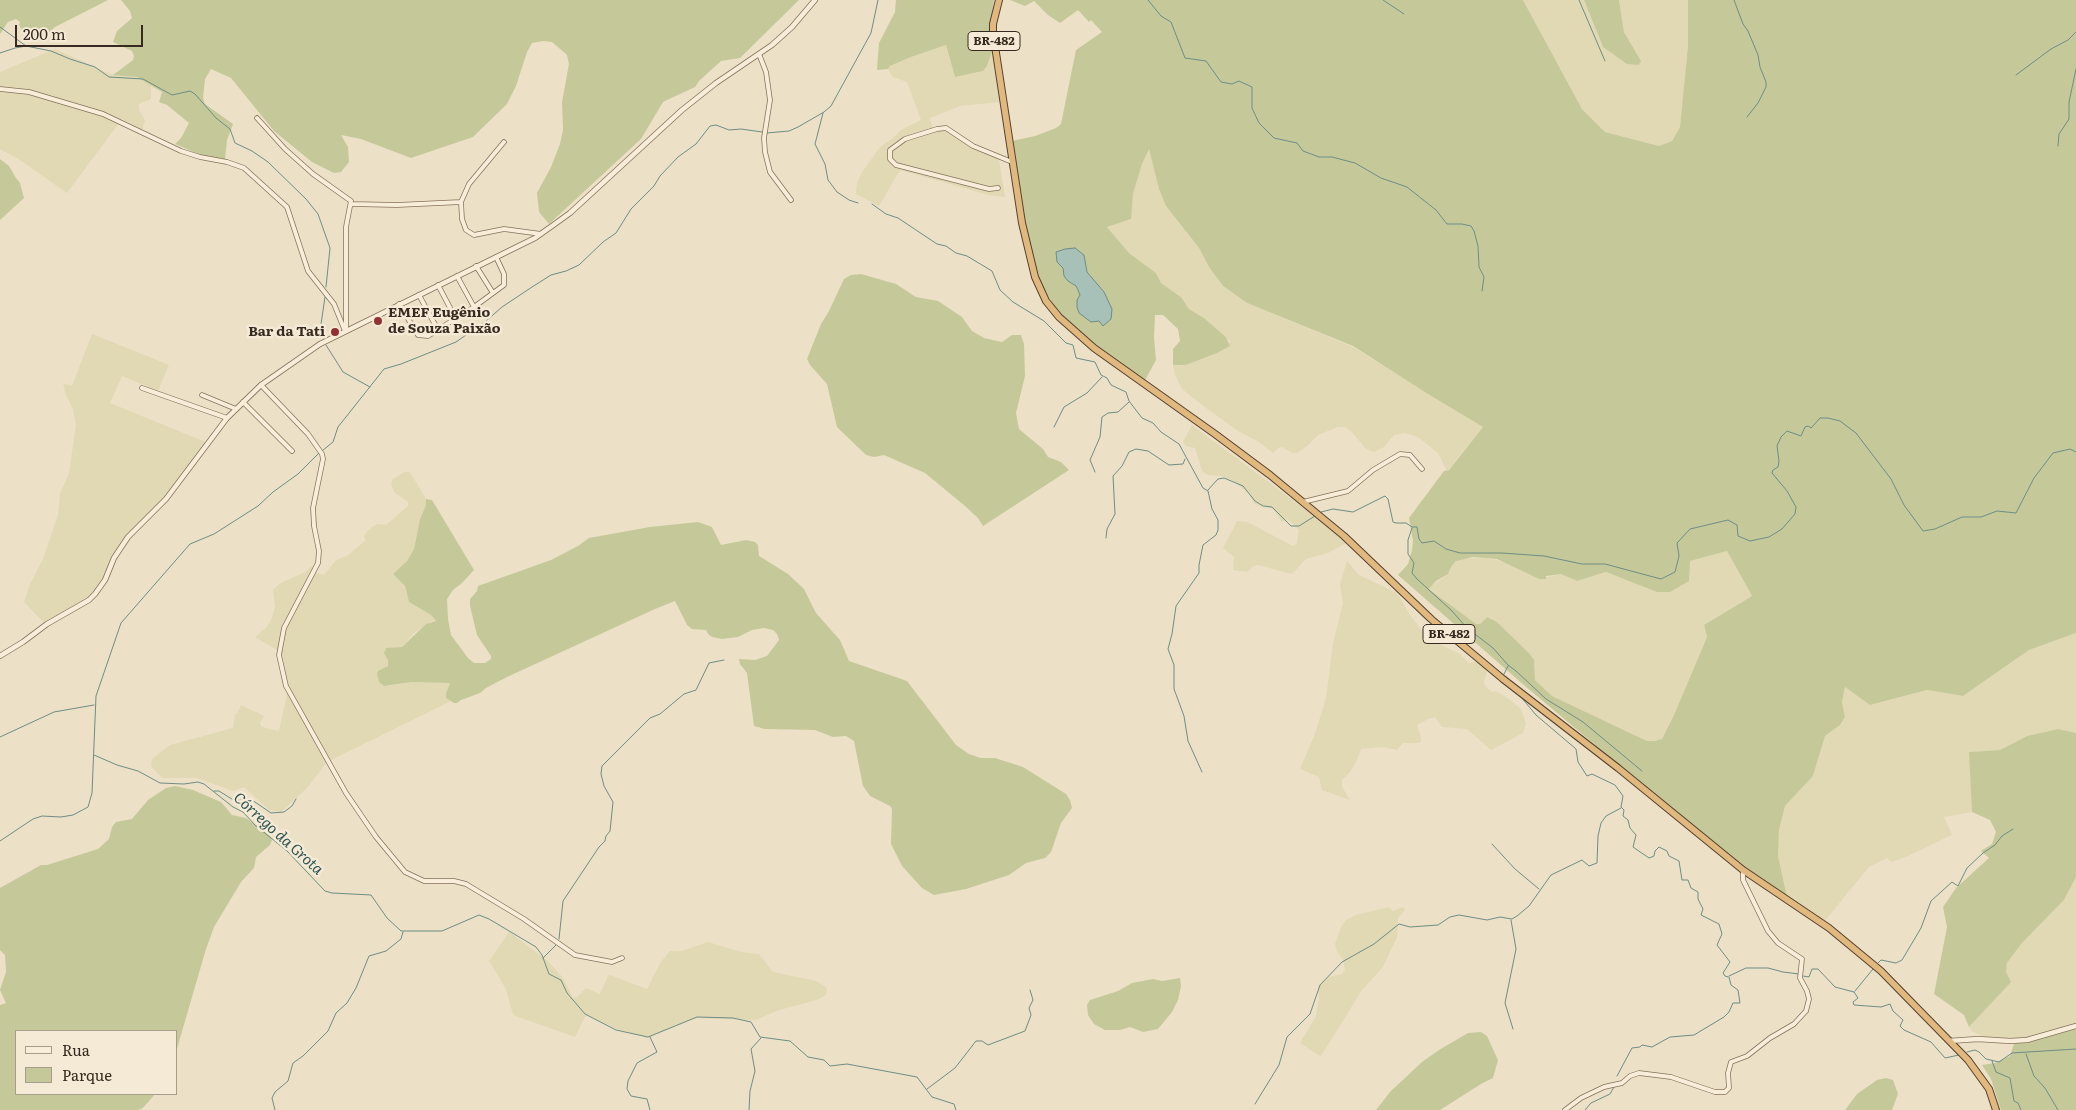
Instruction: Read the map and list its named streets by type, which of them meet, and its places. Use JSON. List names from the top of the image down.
{
  "streets": {
    "highway": ["BR-482"]
  },
  "water": ["Córrego da Grota"],
  "places": ["EMEF Eugênio de Souza Paixão", "Bar da Tati"],
  "legend": ["Rua", "Parque"],
  "scale_bar": "200 m"
}
